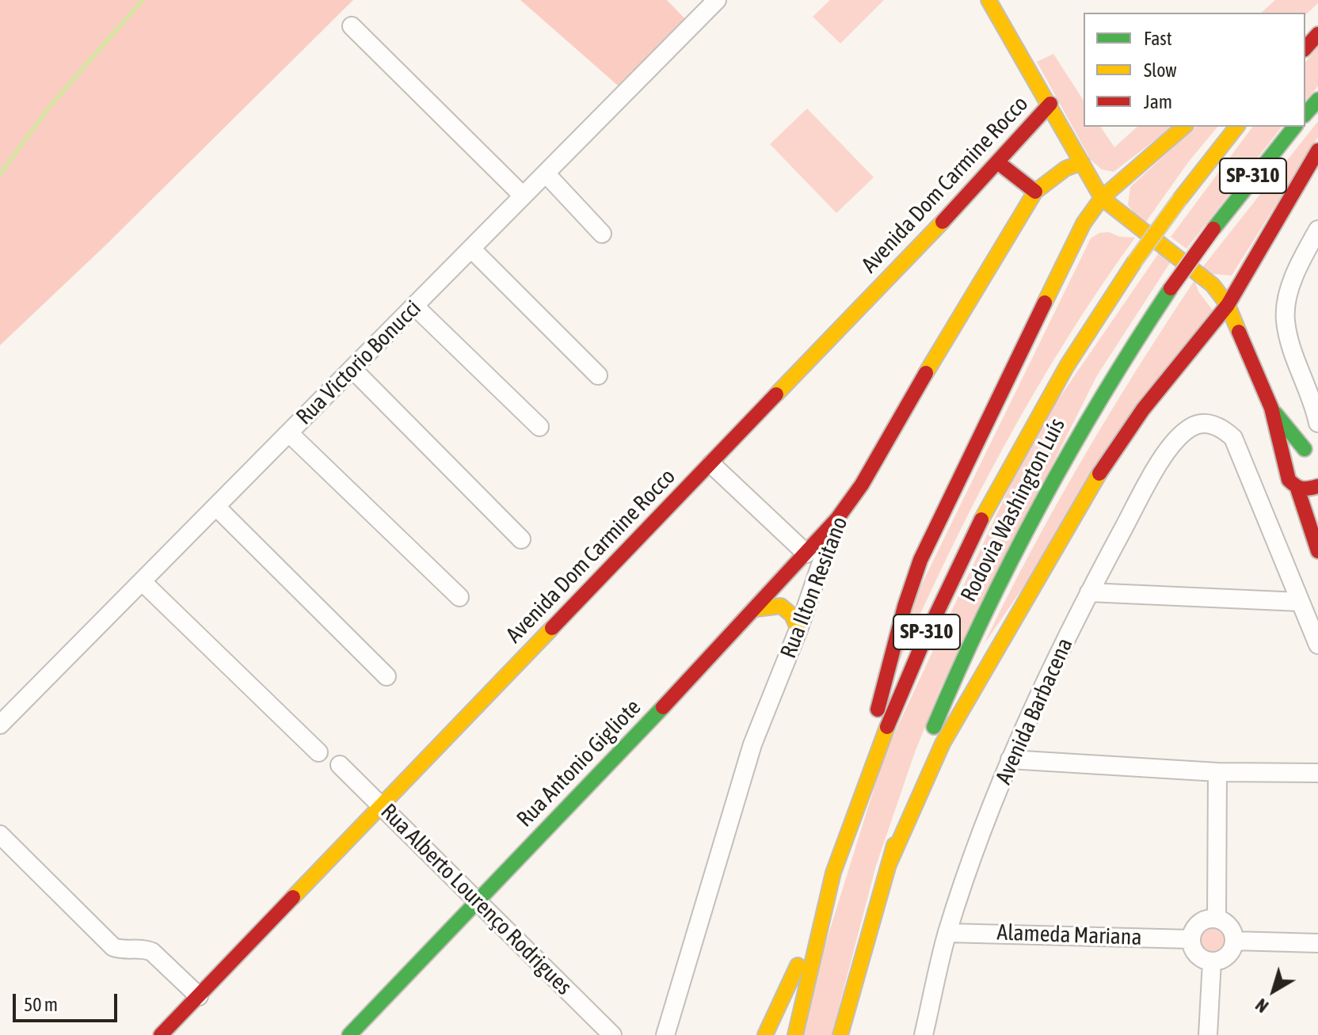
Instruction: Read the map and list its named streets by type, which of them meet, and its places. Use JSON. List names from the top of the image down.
{
  "streets": {
    "main road": [
      "SP-310",
      "Avenida Dom Carmine Rocco",
      "Rodovia Washington Luís",
      "Rua Ilton Resitano",
      "Rua Antonio Gigliote"
    ],
    "street": [
      "Rua Victorio Bonucci",
      "Avenida Barbacena",
      "Rua Alberto Lourenço Rodrigues",
      "Alameda Mariana"
    ]
  },
  "crossings": [
    ["Avenida Dom Carmine Rocco", "Rua Alberto Lourenço Rodrigues"],
    ["Rua Ilton Resitano", "Rua Antonio Gigliote"],
    ["Avenida Barbacena", "Alameda Mariana"],
    ["Rua Antonio Gigliote", "Rua Alberto Lourenço Rodrigues"]
  ],
  "legend": ["Fast", "Slow", "Jam"],
  "scale_bar": "50 m",
  "north": "bottom left"
}
